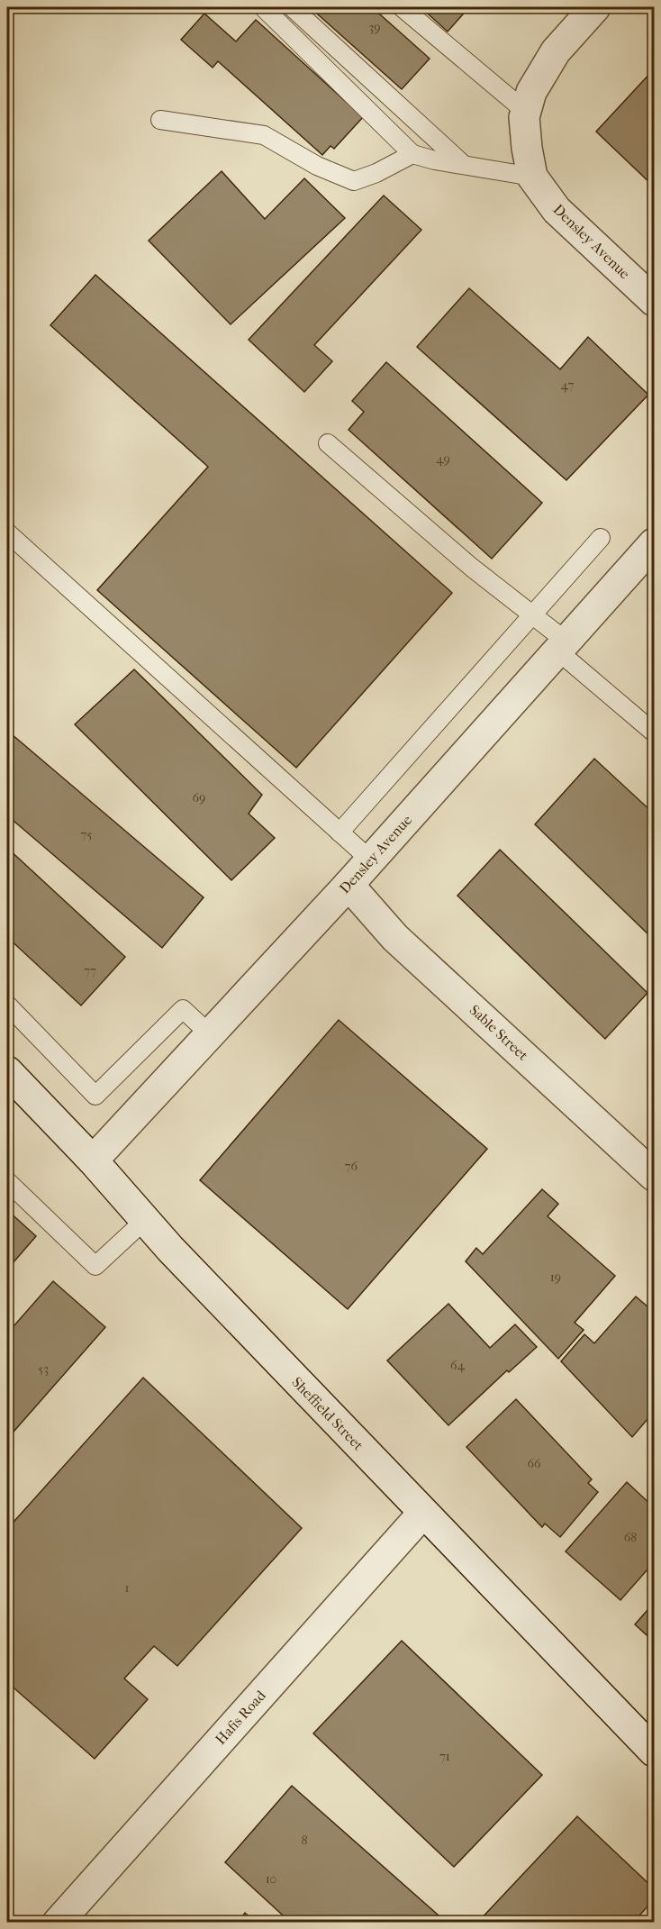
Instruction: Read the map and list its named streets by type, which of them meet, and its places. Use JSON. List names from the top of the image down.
{
  "streets": {
    "street": [
      "Densley Avenue",
      "Sable Street",
      "Sheffield Street",
      "Hafis Road"
    ]
  },
  "crossings": [
    ["Densley Avenue", "Sable Street"],
    ["Densley Avenue", "Sheffield Street"],
    ["Sheffield Street", "Hafis Road"]
  ],
  "house_numbers": [
    "39",
    "47",
    "49",
    "69",
    "75",
    "77",
    "76",
    "19",
    "64",
    "53",
    "66",
    "68",
    "1",
    "71",
    "8",
    "10"
  ]
}
